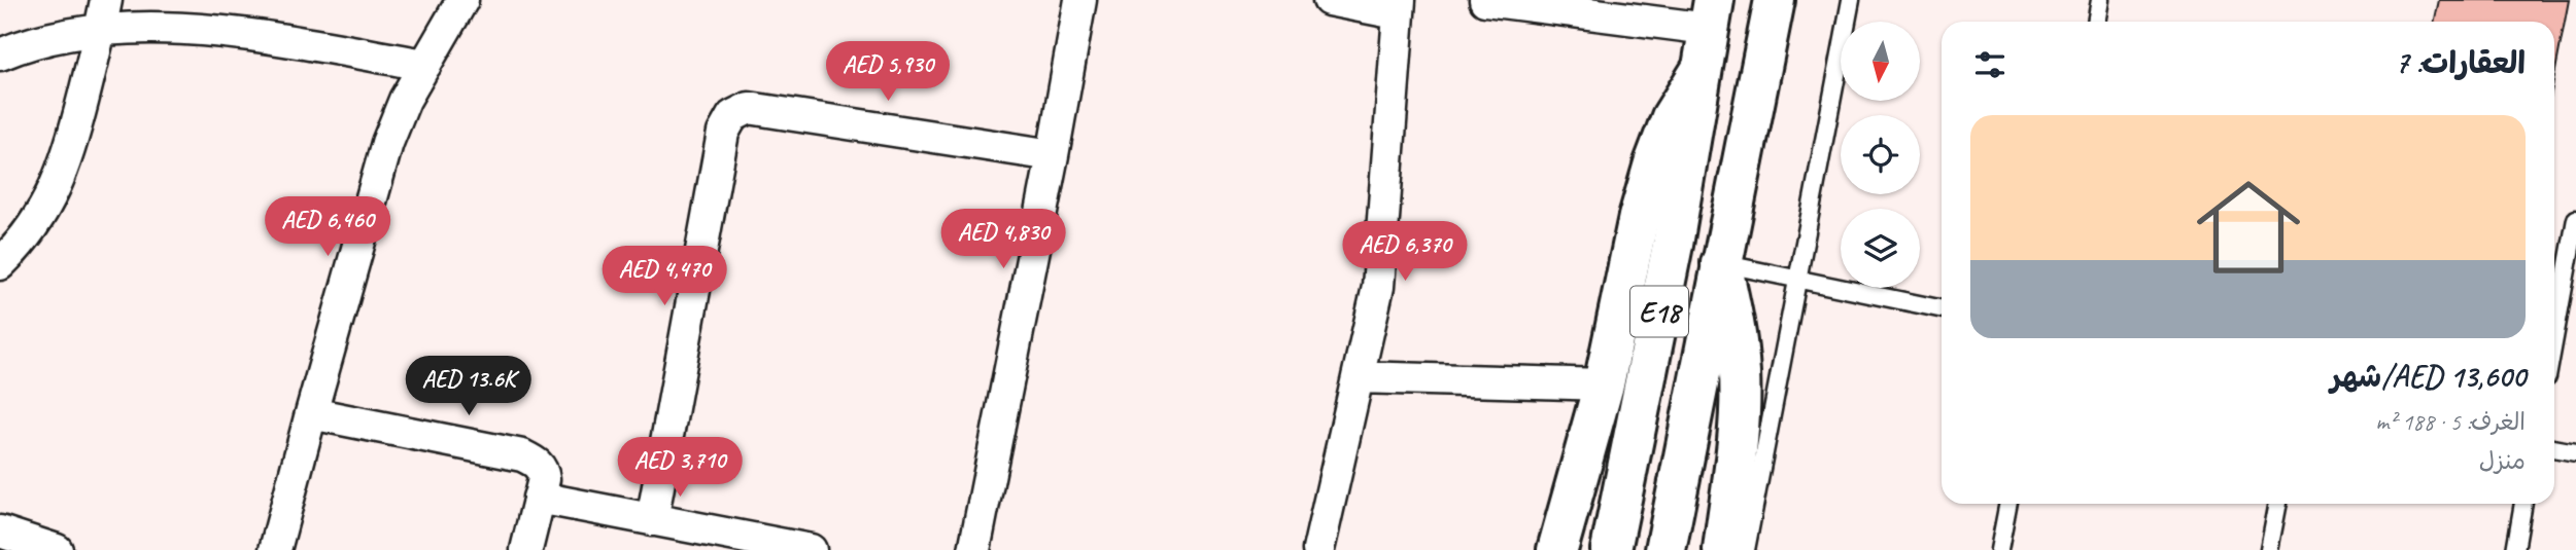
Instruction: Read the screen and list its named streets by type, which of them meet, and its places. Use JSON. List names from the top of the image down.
{
  "streets": {
    "main road": ["E18"]
  },
  "north": "bottom",
  "page": {
    "heading": "العقارات: 7",
    "price": [
      "AED 5,930",
      "AED 6,460",
      "AED 4,830",
      "AED 6,370",
      "AED 4,470",
      "AED 13.6K",
      "AED 3,710"
    ],
    "list": [
      {
        "name": "AED 13,600/شهر",
        "note": "الغرف: 5 · 188 m² · منزل"
      }
    ]
  }
}
